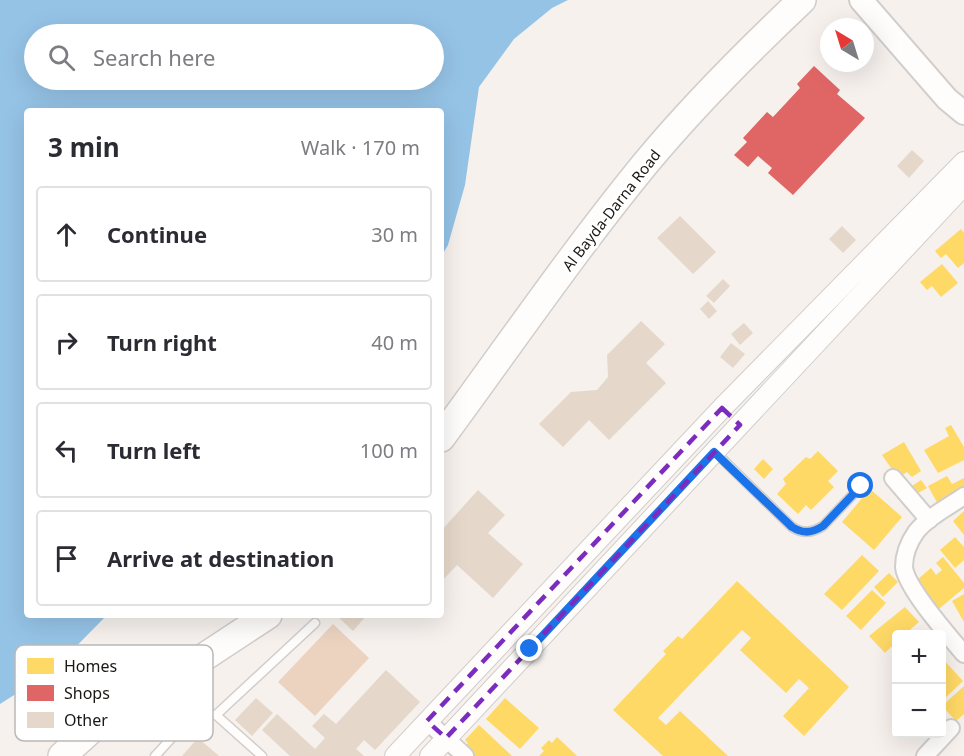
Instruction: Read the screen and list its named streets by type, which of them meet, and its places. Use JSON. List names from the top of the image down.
{
  "streets": {
    "highway": ["Al Bayda-Darna Road"]
  },
  "legend": ["Homes", "Shops", "Other"],
  "north": "top left",
  "page": {
    "search": "Search here",
    "heading": ["3 min", "Walk · 170 m"],
    "list": [
      ["Continue", "30 m"],
      ["Turn right", "40 m"],
      ["Turn left", "100 m"],
      "Arrive at destination"
    ],
    "map_buttons": ["+", "−"]
  }
}
